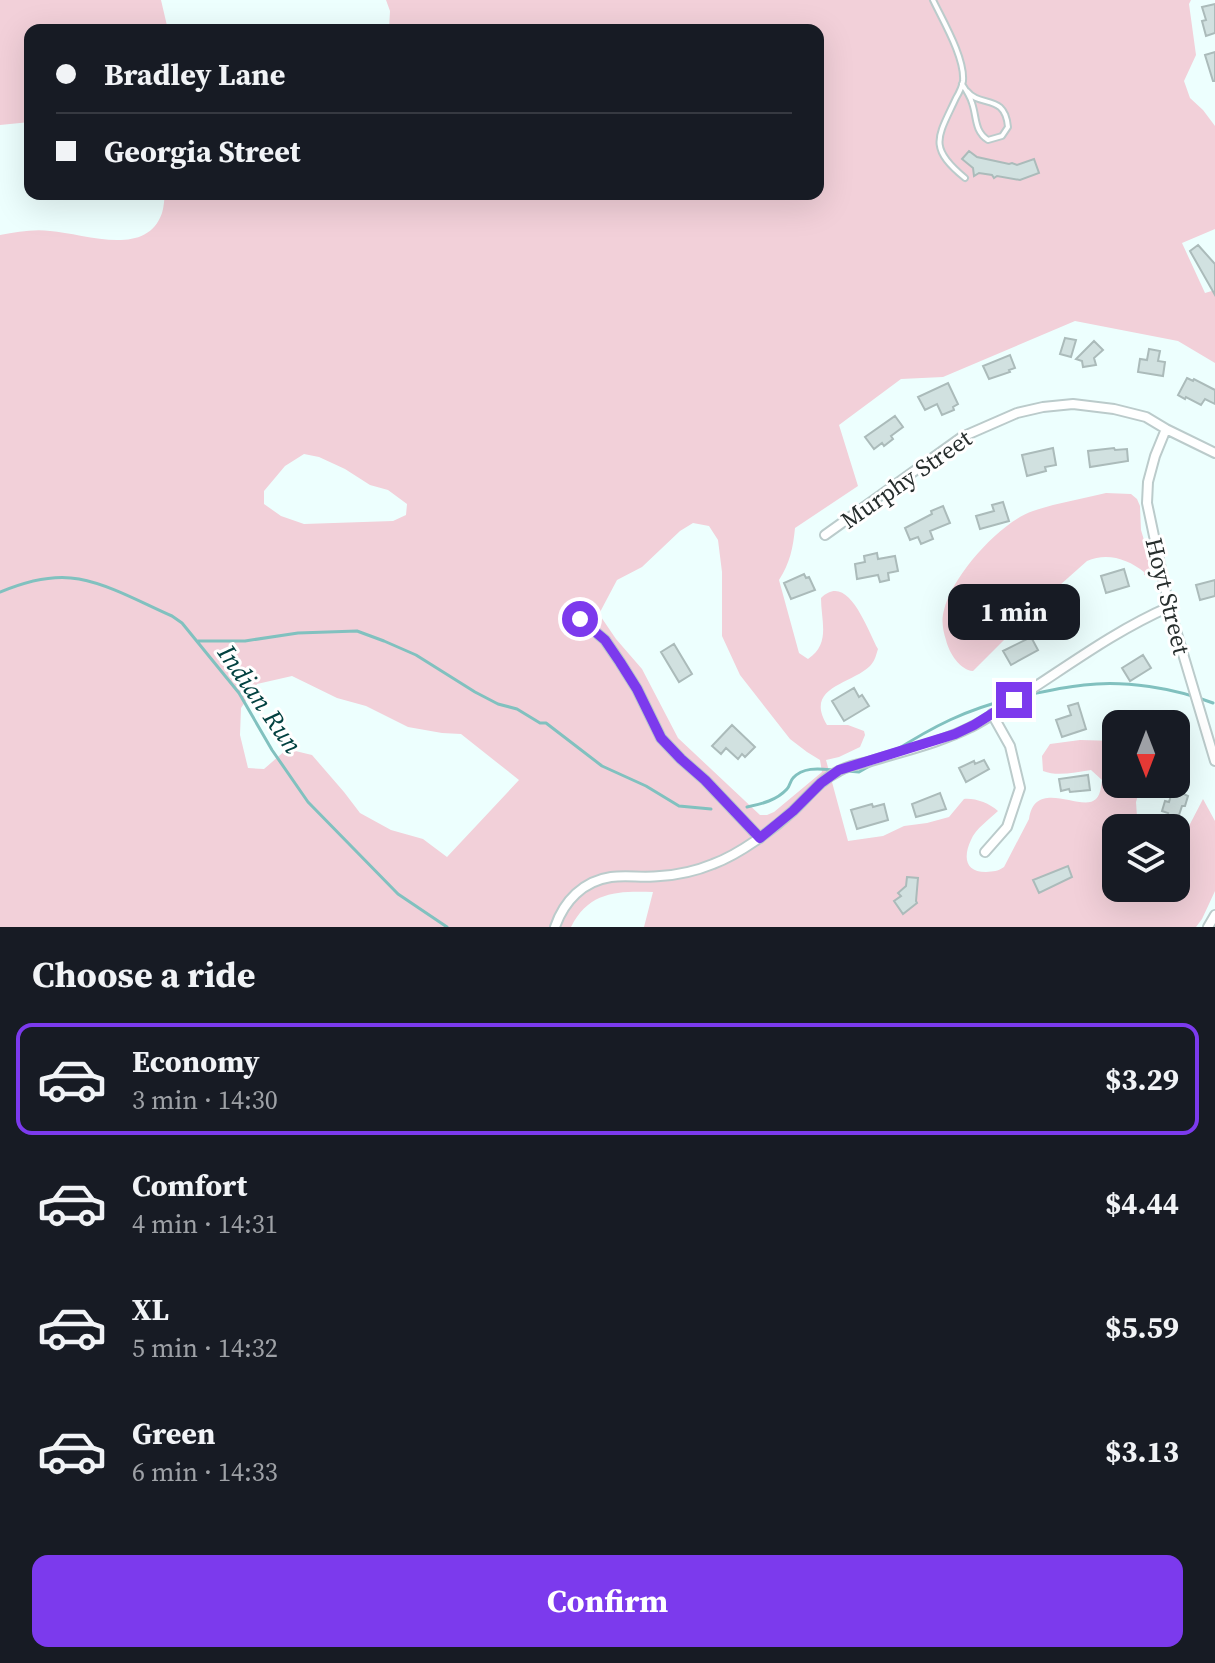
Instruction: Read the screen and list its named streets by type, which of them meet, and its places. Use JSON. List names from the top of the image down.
{
  "streets": {
    "street": ["Murphy Street", "Hoyt Street"]
  },
  "crossings": [
    ["Murphy Street", "Hoyt Street"]
  ],
  "water": ["Indian Run"],
  "north": "bottom",
  "page": {
    "banner": ["Bradley Lane", "Georgia Street"],
    "bubble": "1 min",
    "heading": "Choose a ride",
    "list": [
      {
        "name": "Economy",
        "note": "3 min · 14:30",
        "value": "$3.29"
      },
      {
        "name": "Comfort",
        "note": "4 min · 14:31",
        "value": "$4.44"
      },
      {
        "name": "XL",
        "note": "5 min · 14:32",
        "value": "$5.59"
      },
      {
        "name": "Green",
        "note": "6 min · 14:33",
        "value": "$3.13"
      }
    ],
    "buttons": "Confirm"
  }
}
